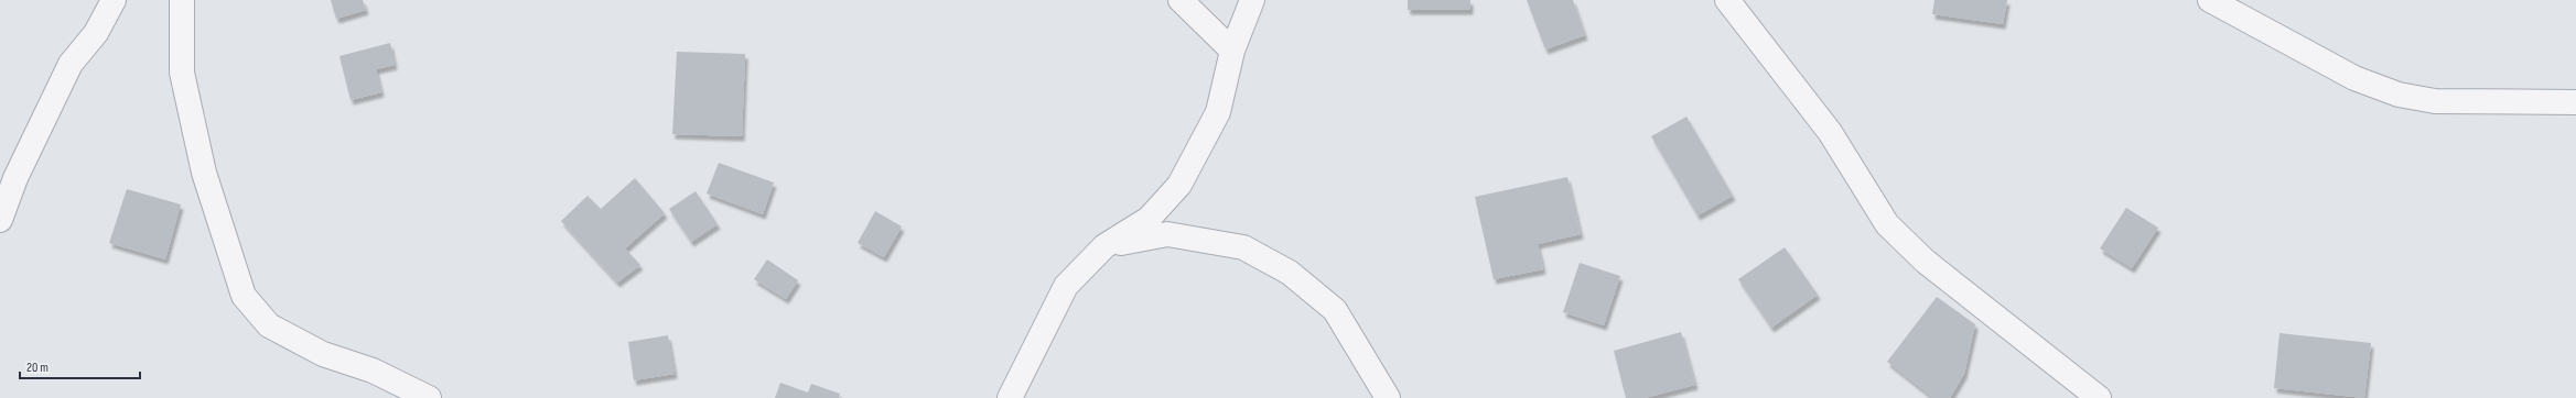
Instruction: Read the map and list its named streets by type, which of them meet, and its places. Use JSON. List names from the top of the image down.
{
  "scale_bar": "20 m"
}
